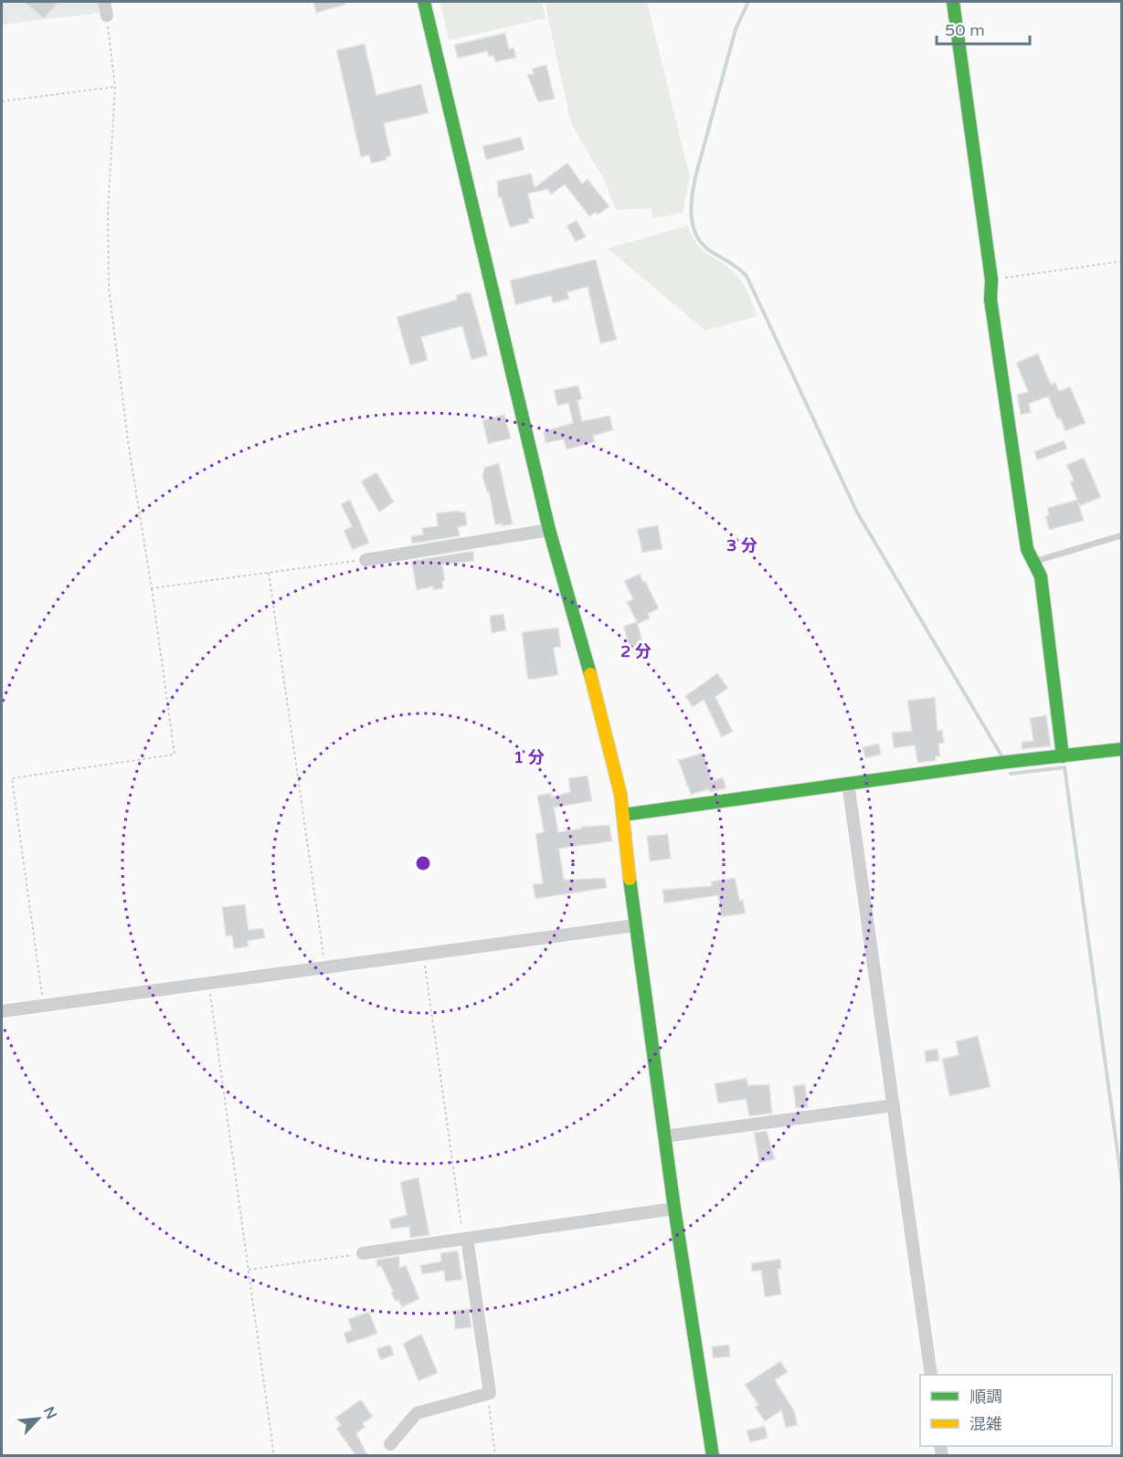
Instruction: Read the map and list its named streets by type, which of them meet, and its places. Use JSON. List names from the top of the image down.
{
  "legend": ["順調", "混雑"],
  "scale_bar": "50 m",
  "north": "top right",
  "rings": ["3 分", "2 分", "1 分"]
}
